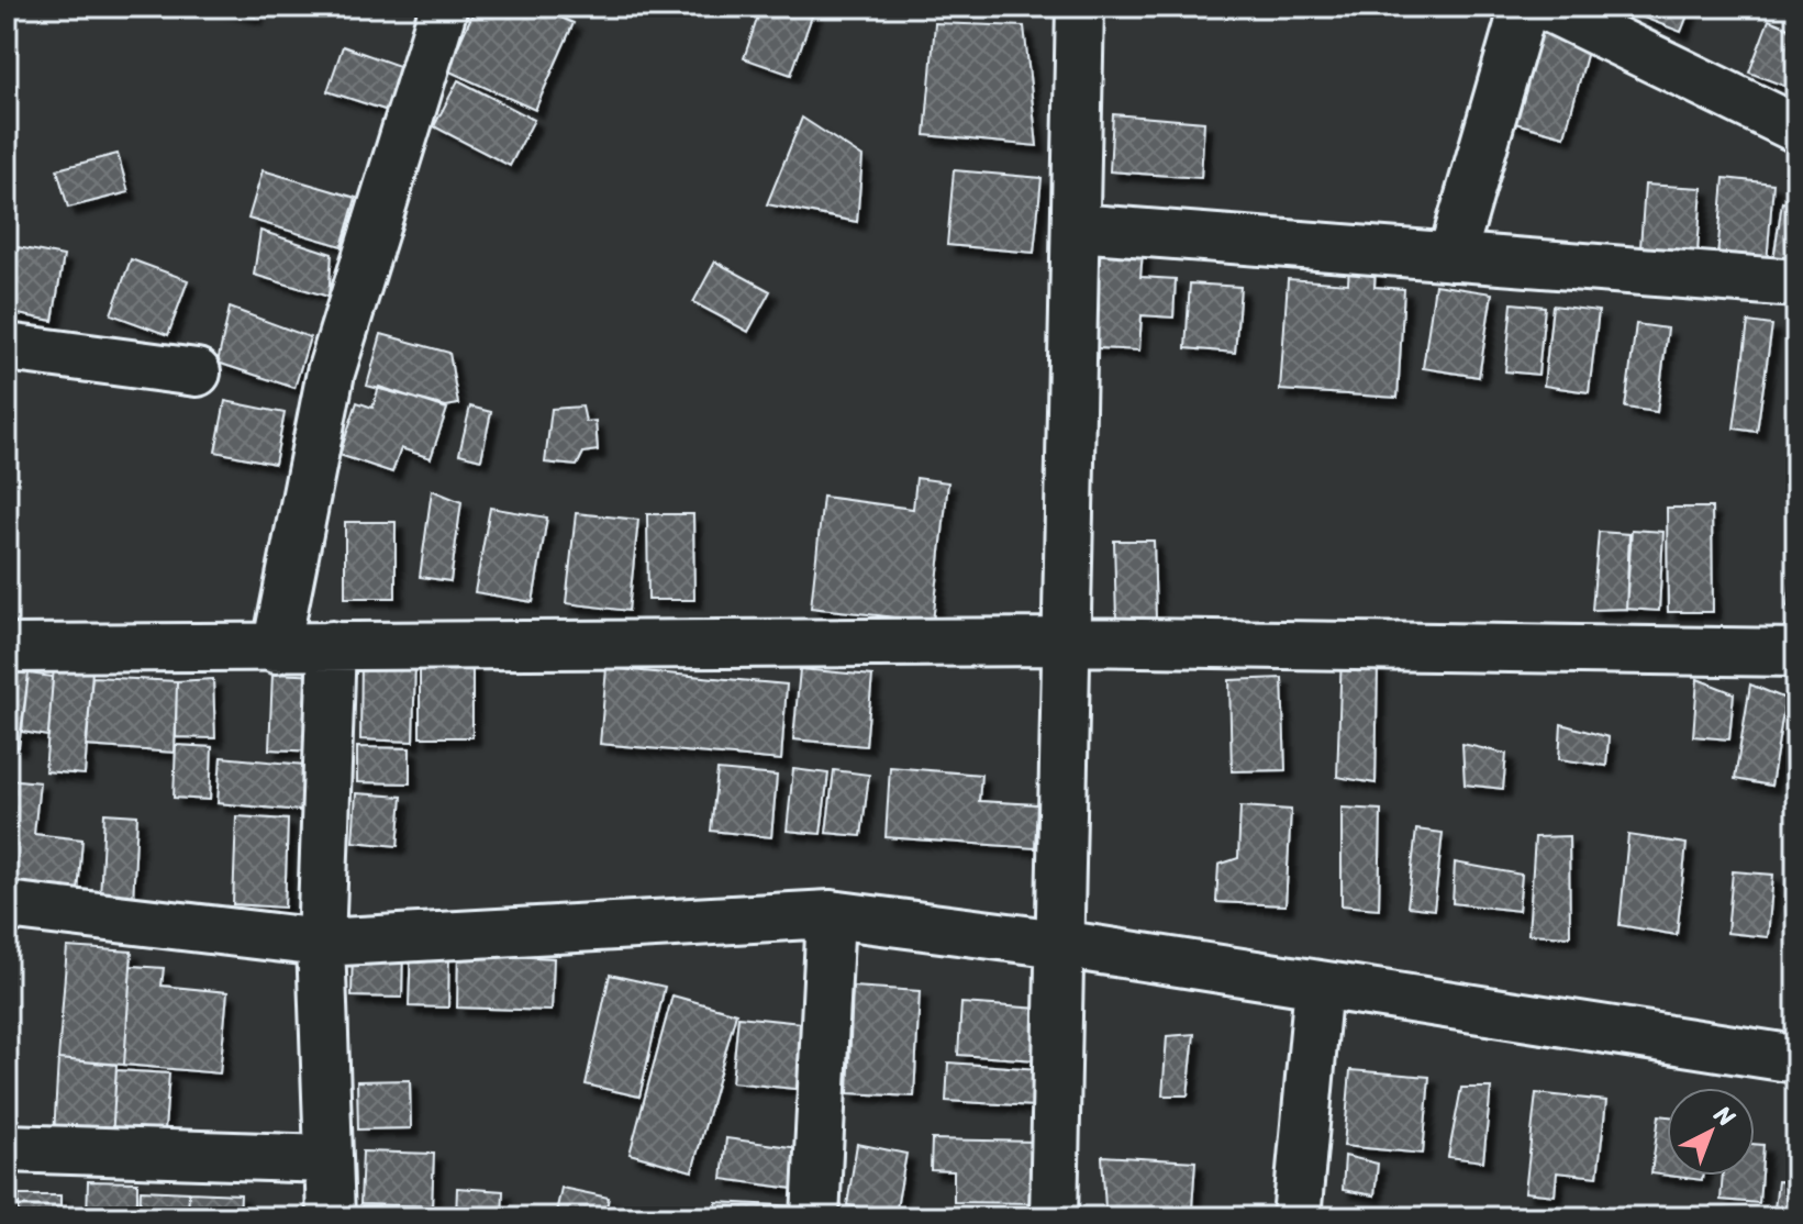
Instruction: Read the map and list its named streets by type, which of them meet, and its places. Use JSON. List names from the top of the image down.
{
  "north": "top right"
}
